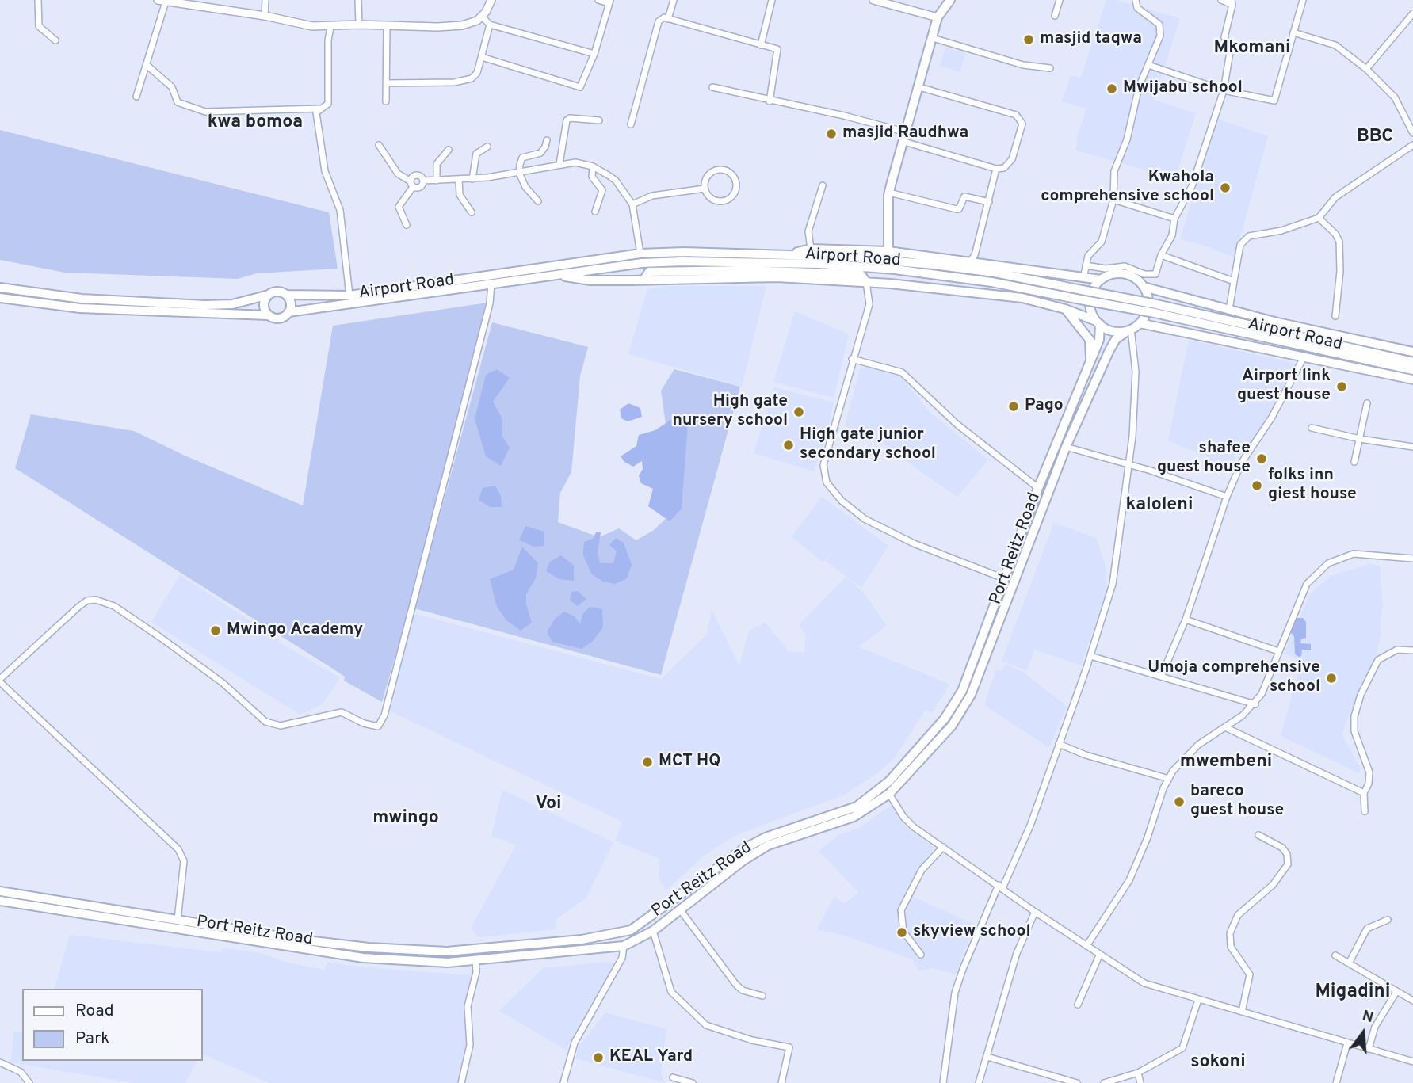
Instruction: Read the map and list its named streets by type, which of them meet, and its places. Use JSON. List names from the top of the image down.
{
  "streets": {
    "main road": ["Airport Road", "Port Reitz Road"]
  },
  "districts": [
    "Mkomani",
    "kwa bomoa",
    "BBC",
    "kaloleni",
    "mwembeni",
    "Voi",
    "mwingo",
    "Migadini",
    "sokoni"
  ],
  "places": [
    "masjid taqwa",
    "Mwijabu school",
    "masjid Raudhwa",
    "Kwahola comprehensive school",
    "Airport link guest house",
    "Pago",
    "High gate nursery school",
    "High gate junior secondary school",
    "shafee guest house",
    "folks inn giest house",
    "Mwingo Academy",
    "Umoja comprehensive school",
    "MCT HQ",
    "bareco guest house",
    "skyview school",
    "KEAL Yard"
  ],
  "legend": ["Road", "Park"],
  "north": "top"
}
